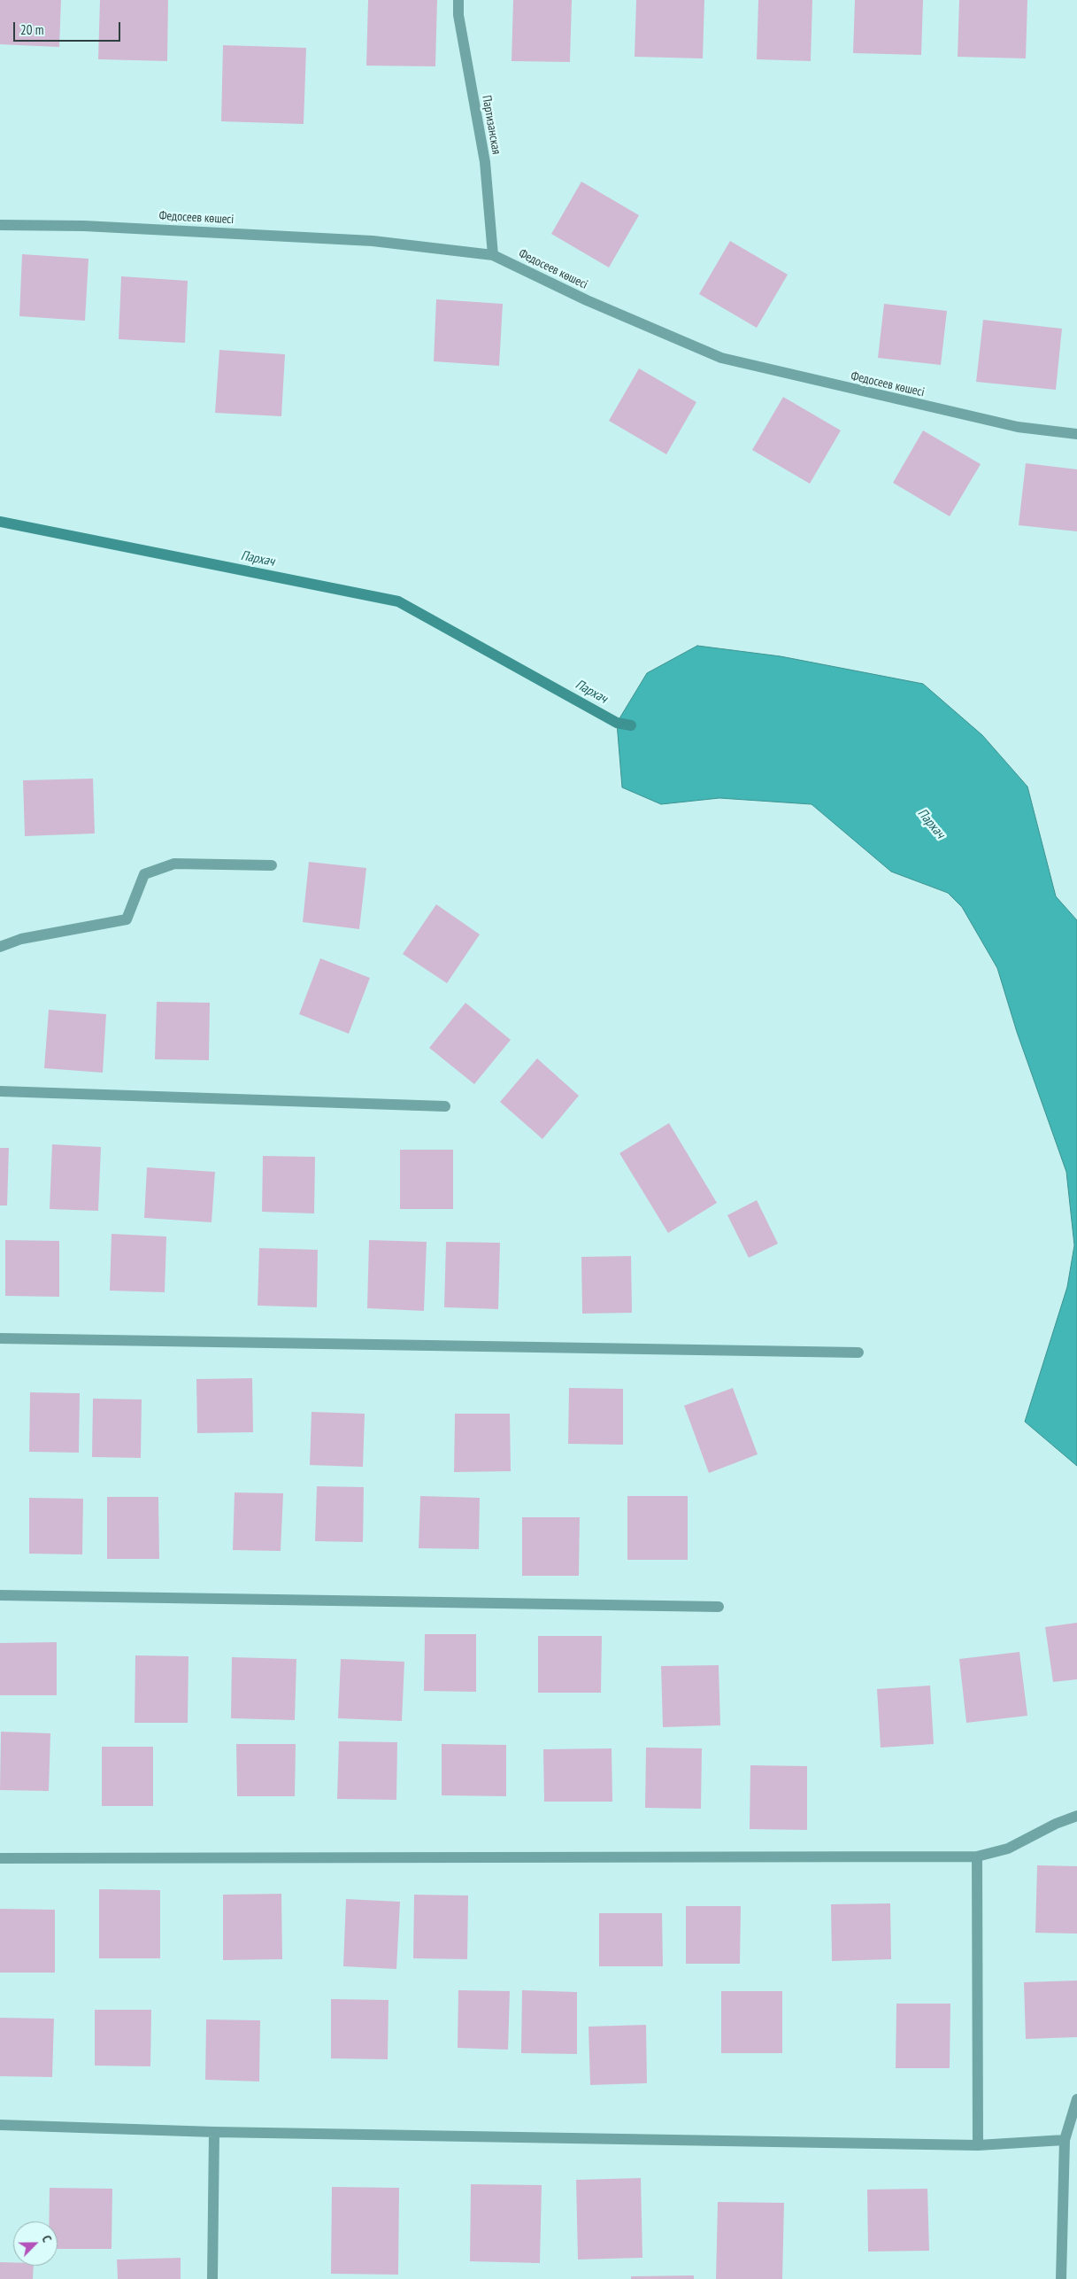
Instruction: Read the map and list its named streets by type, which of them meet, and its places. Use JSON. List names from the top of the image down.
{
  "streets": {
    "street": ["Партизанская", "Федосеев көшесі"]
  },
  "crossings": [
    ["Партизанская", "Федосеев көшесі"]
  ],
  "water": ["Пархач"],
  "scale_bar": "20 m",
  "north": "top right"
}
